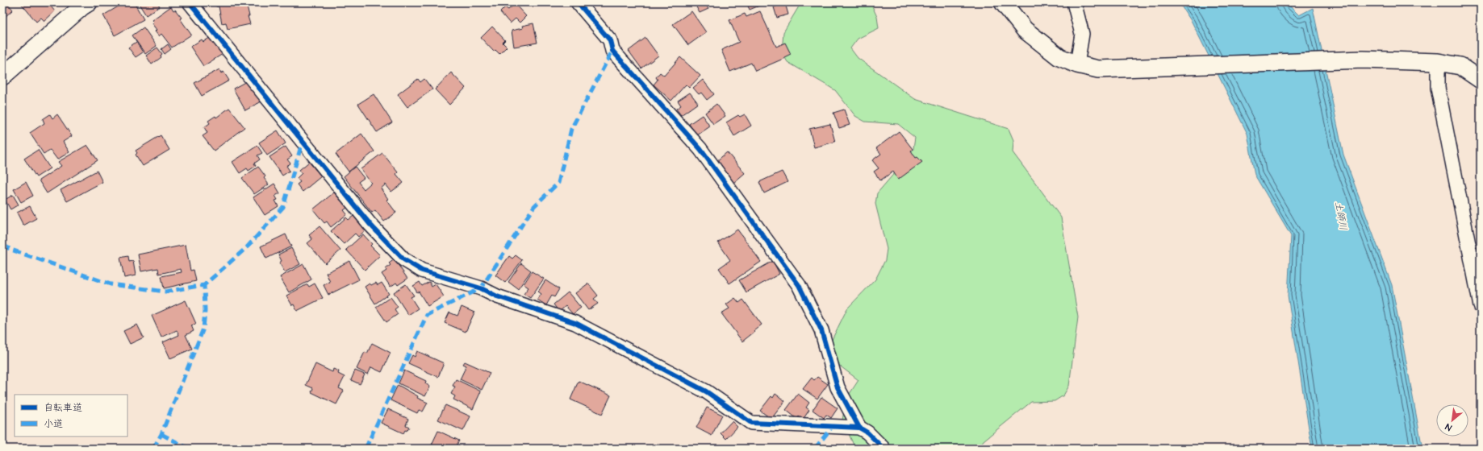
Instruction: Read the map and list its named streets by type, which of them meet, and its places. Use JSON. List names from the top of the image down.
{
  "water": ["土師川"],
  "legend": ["自転車道", "小道"],
  "north": "bottom left"
}
